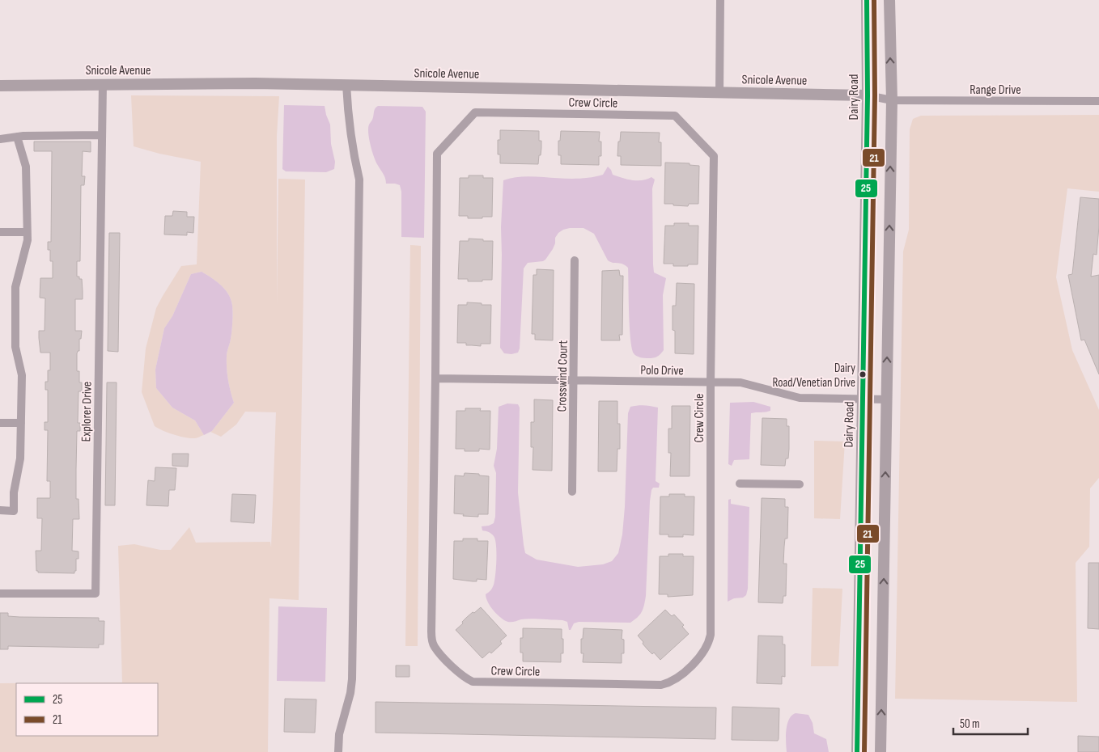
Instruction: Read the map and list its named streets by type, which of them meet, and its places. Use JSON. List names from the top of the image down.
{
  "streets": {
    "street": [
      "Snicole Avenue",
      "Range Drive",
      "Dairy Road",
      "Crew Circle",
      "Polo Drive",
      "Crosswind Court",
      "Explorer Drive"
    ]
  },
  "crossings": [
    ["Snicole Avenue", "Range Drive"],
    ["Snicole Avenue", "Dairy Road"],
    ["Snicole Avenue", "Explorer Drive"],
    ["Dairy Road", "Polo Drive"],
    ["Crew Circle", "Polo Drive"],
    ["Polo Drive", "Crosswind Court"]
  ],
  "places": ["Dairy Road/Venetian Drive"],
  "lines": ["transit line 25", "transit line 21"],
  "legend": ["25", "21"],
  "scale_bar": "50 m"
}
